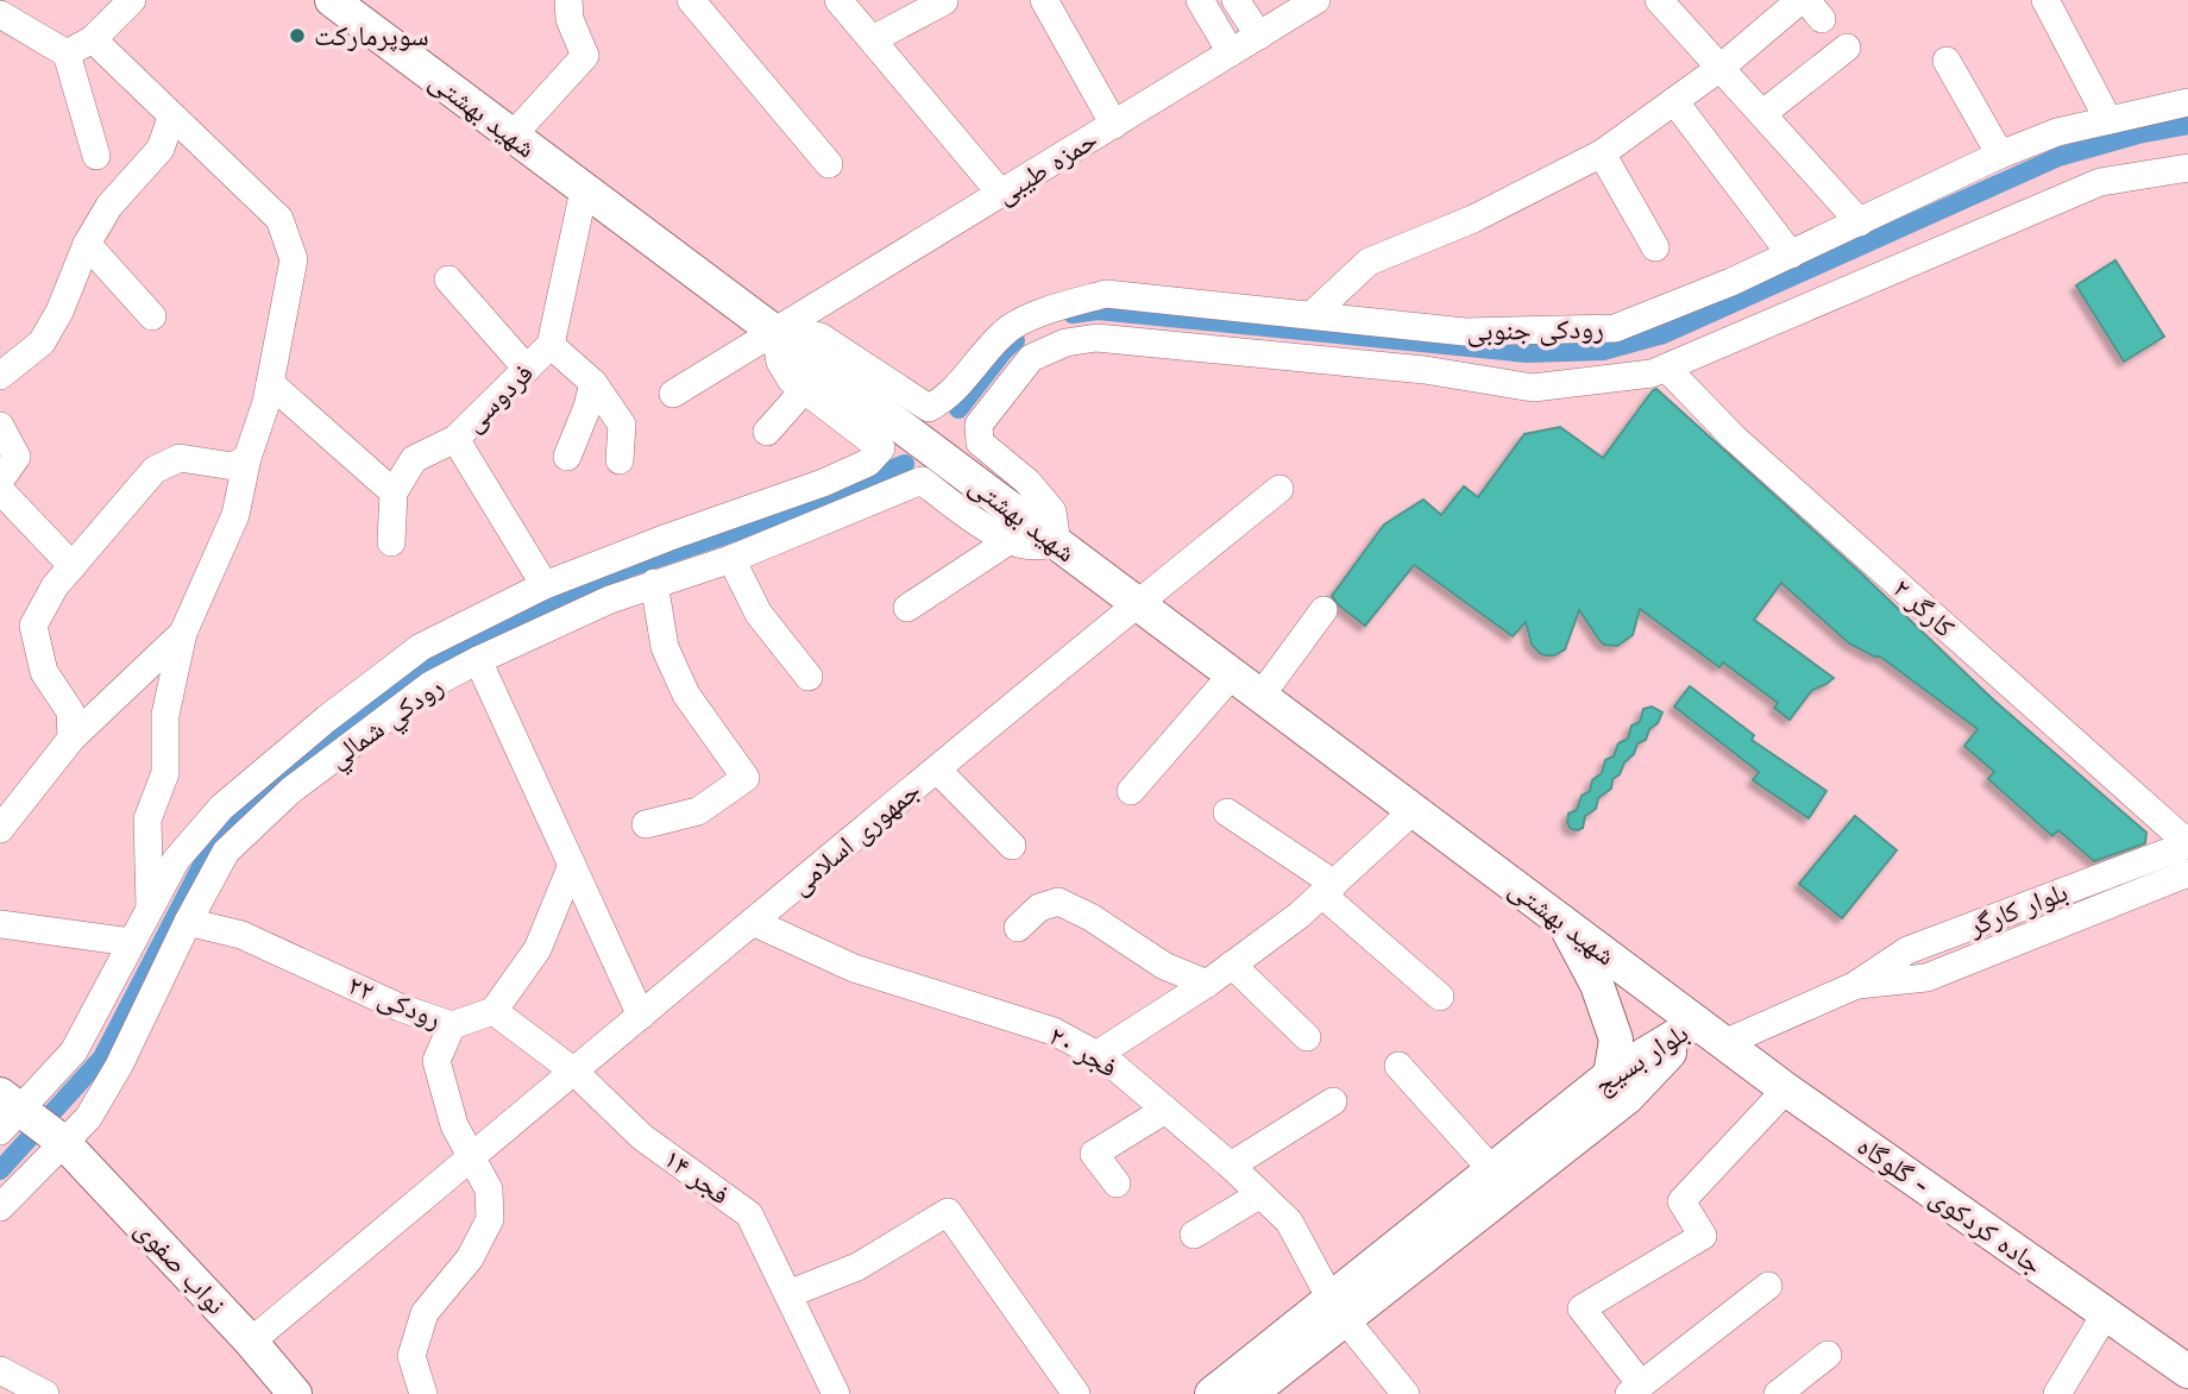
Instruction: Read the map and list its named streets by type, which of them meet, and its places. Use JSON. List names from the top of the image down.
{
  "streets": {
    "main road": [
      "شهید بهشتی",
      "بلوار بسیج",
      "جاده کردکوی - گلوگاه",
      "نواب صفوی"
    ],
    "street": [
      "حمزه طیبی",
      "رودکی جنوبی",
      "فردوسی",
      "کارگر ۲",
      "رودکي شمالي",
      "جمهوری اسلامی",
      "بلوار کارگر",
      "رودکی ۲۲",
      "فجر ۲۰",
      "فجر ۱۴"
    ]
  },
  "crossings": [
    ["شهید بهشتی", "حمزه طیبی"],
    ["شهید بهشتی", "رودکی جنوبی"],
    ["شهید بهشتی", "فردوسی"],
    ["شهید بهشتی", "رودکي شمالي"],
    ["شهید بهشتی", "جمهوری اسلامی"],
    ["شهید بهشتی", "بلوار کارگر"],
    ["شهید بهشتی", "بلوار بسیج"],
    ["شهید بهشتی", "جاده کردکوی - گلوگاه"],
    ["حمزه طیبی", "رودکی جنوبی"],
    ["رودکی جنوبی", "کارگر ۲"],
    ["فردوسی", "رودکي شمالي"],
    ["کارگر ۲", "بلوار کارگر"],
    ["رودکي شمالي", "رودکی ۲۲"],
    ["رودکي شمالي", "نواب صفوی"],
    ["جمهوری اسلامی", "فجر ۲۰"],
    ["جمهوری اسلامی", "فجر ۱۴"],
    ["جمهوری اسلامی", "نواب صفوی"],
    ["بلوار کارگر", "بلوار بسیج"],
    ["بلوار کارگر", "جاده کردکوی - گلوگاه"],
    ["رودکی ۲۲", "فجر ۱۴"],
    ["فجر ۲۰", "بلوار بسیج"],
    ["بلوار بسیج", "جاده کردکوی - گلوگاه"]
  ],
  "places": ["سوپرمارکت"]
}
